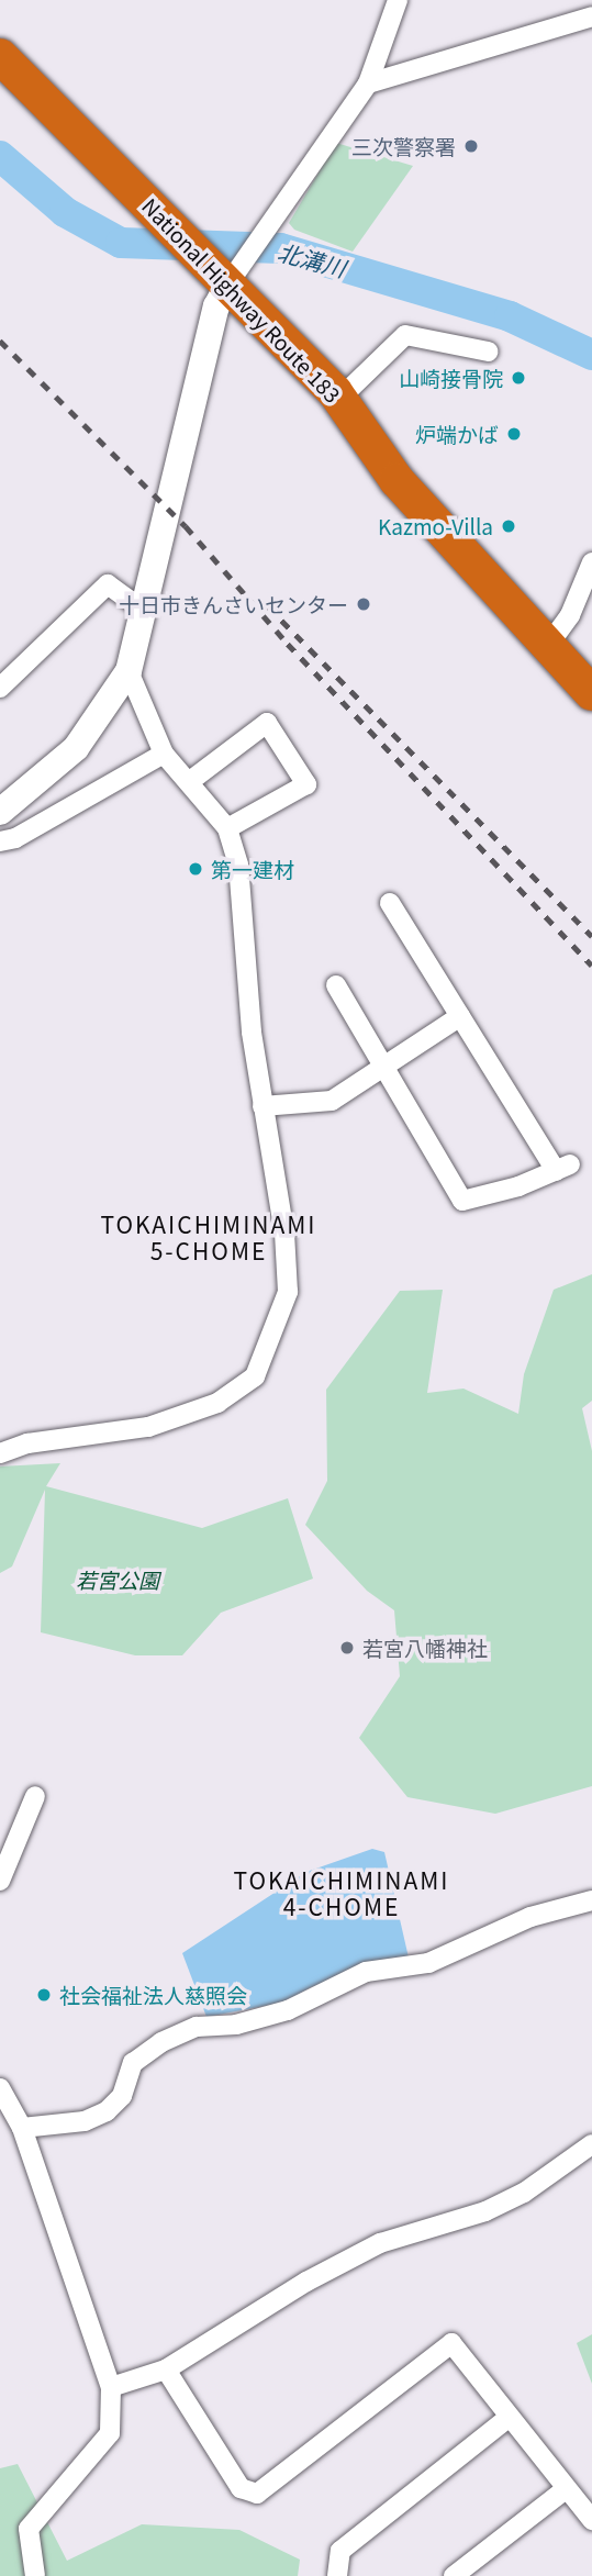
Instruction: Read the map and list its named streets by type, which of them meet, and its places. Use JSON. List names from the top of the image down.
{
  "streets": {
    "highway": ["National Highway Route 183"]
  },
  "districts": ["TOKAICHIMINAMI 5-CHOME", "TOKAICHIMINAMI 4-CHOME"],
  "water": ["北溝川"],
  "parks": ["若宮公園"],
  "places": [
    "三次警察署",
    "山崎接骨院",
    "炉端かば",
    "Kazmo-Villa",
    "十日市きんさいセンター",
    "第一建材",
    "若宮八幡神社",
    "社会福祉法人慈照会"
  ]
}
